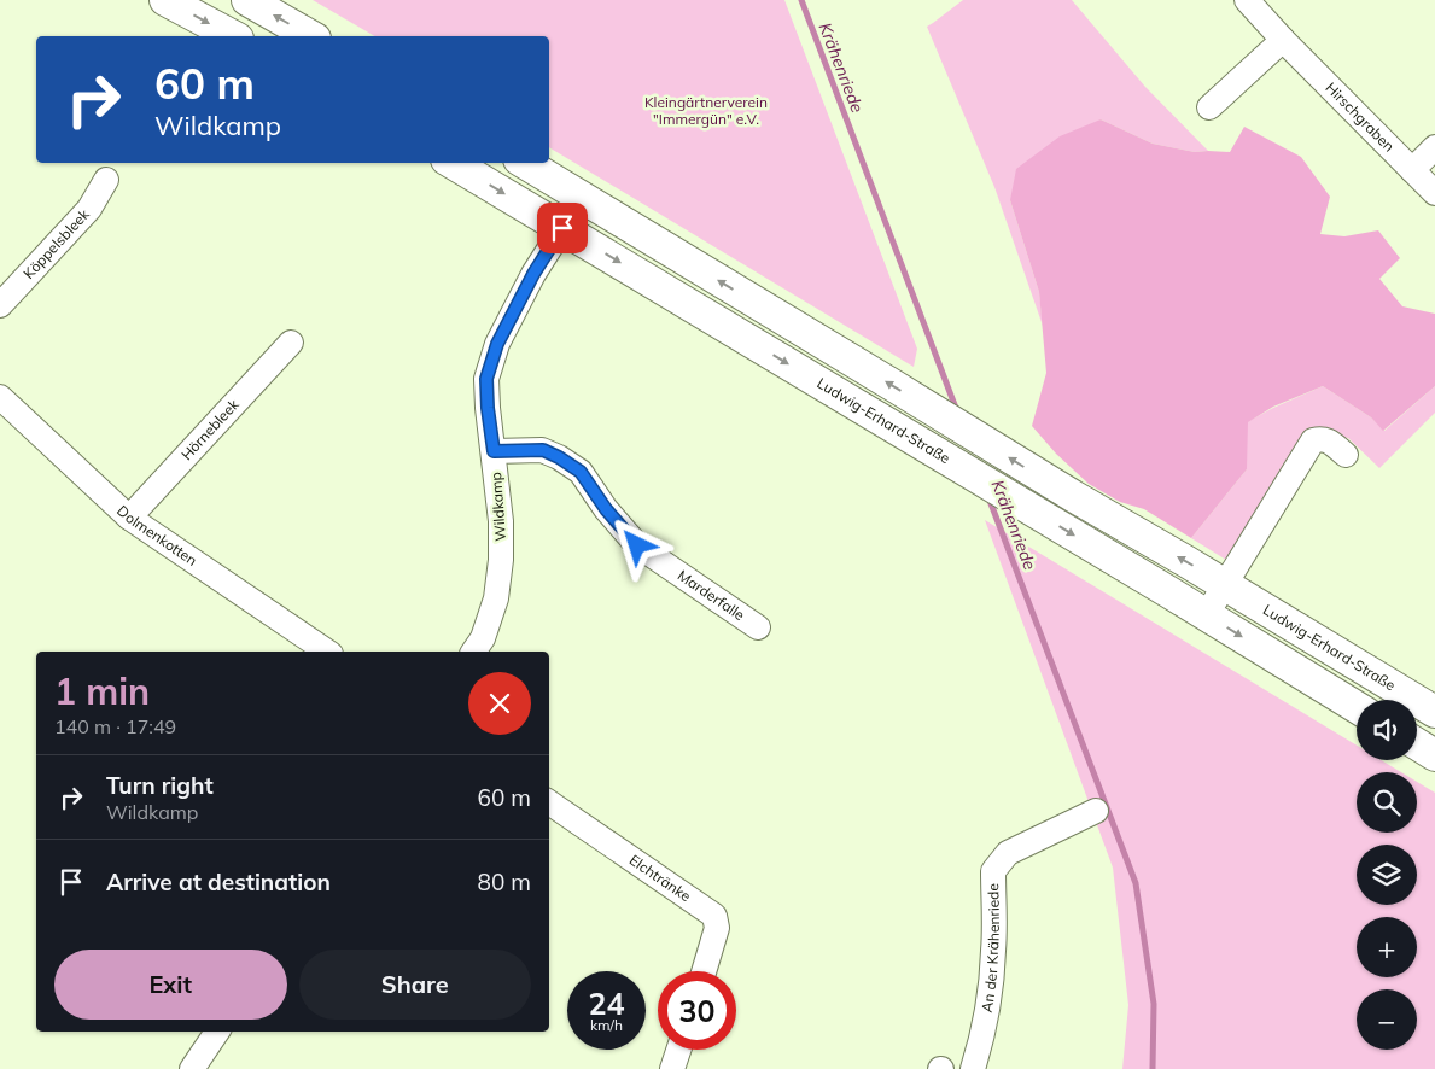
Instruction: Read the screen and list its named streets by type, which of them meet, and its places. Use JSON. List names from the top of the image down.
{
  "streets": {
    "main road": ["Ludwig-Erhard-Straße"],
    "street": [
      "Hirschgraben",
      "Köppelsbleek",
      "Hörnebleek",
      "Wildkamp",
      "Dolmenkotten",
      "Marderfalle",
      "Elchtränke",
      "An der Krähenriede"
    ]
  },
  "crossings": [
    ["Ludwig-Erhard-Straße", "Wildkamp"],
    ["Hörnebleek", "Dolmenkotten"],
    ["Wildkamp", "Marderfalle"]
  ],
  "water": ["Krähenriede"],
  "parks": ["Kleingärtnerverein \"Immergün\" e.V."],
  "page": {
    "turn": ["60 m", "Wildkamp"],
    "heading": ["1 min", "140 m · 17:49"],
    "map_buttons": ["+", "−"],
    "list": [
      {
        "name": "Turn right",
        "note": "Wildkamp",
        "value": "60 m"
      },
      {
        "name": "Arrive at destination",
        "value": "80 m"
      }
    ],
    "buttons": ["Exit", "Share"],
    "speed": "24 km/h",
    "limit": "30"
  }
}
